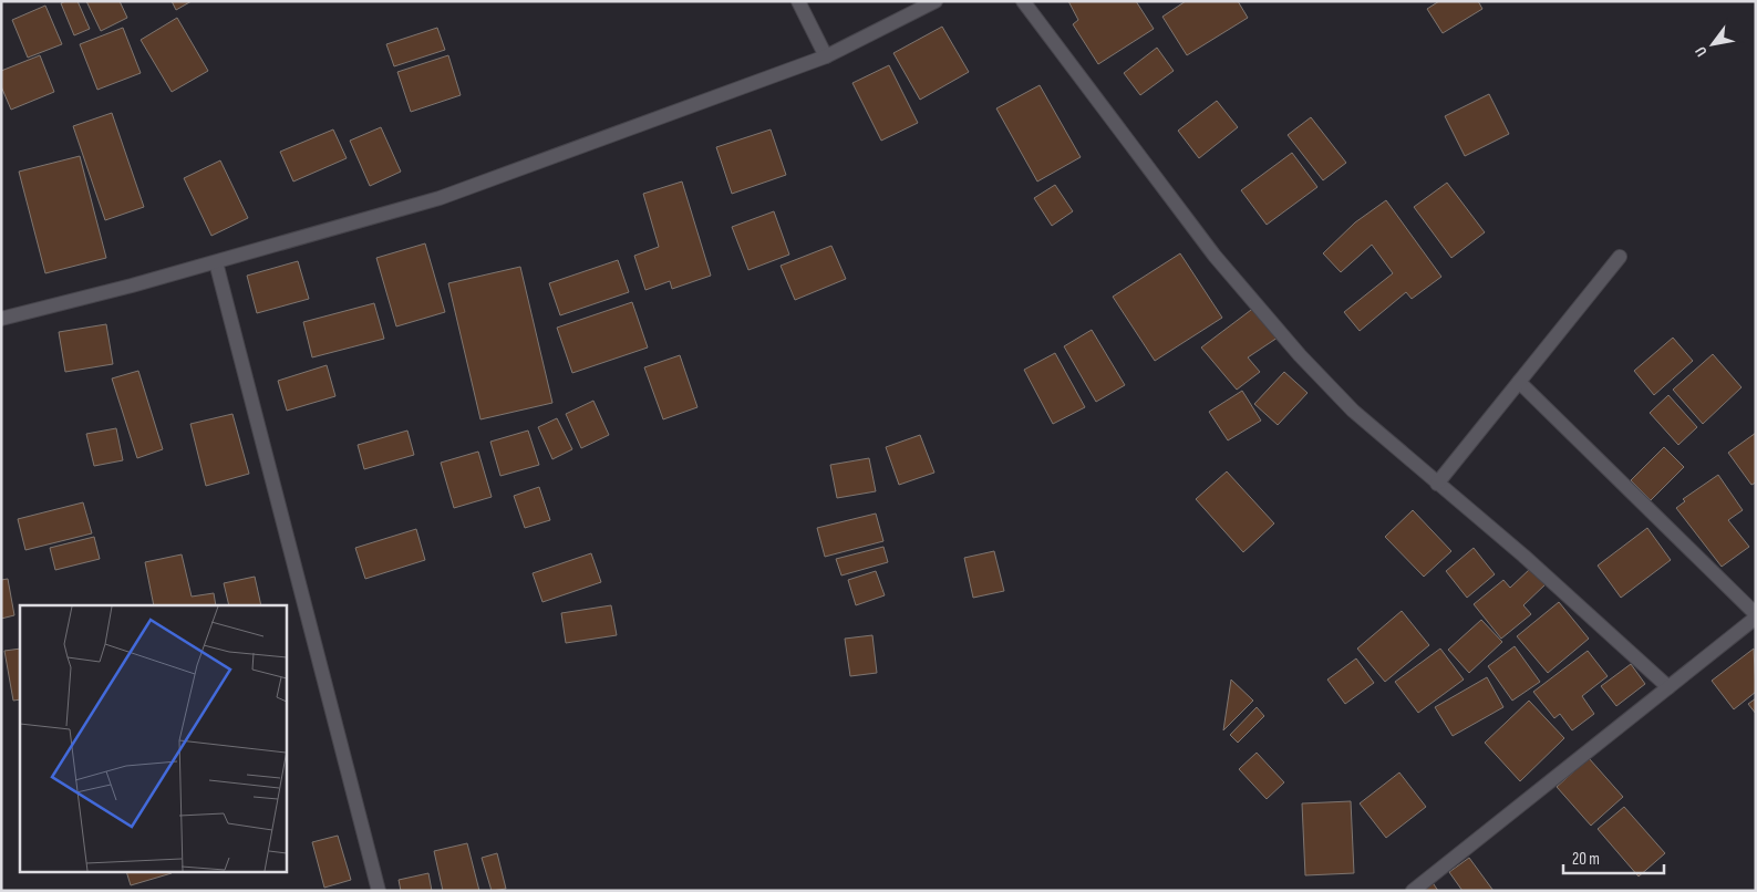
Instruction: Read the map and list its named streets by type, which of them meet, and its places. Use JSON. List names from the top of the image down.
{
  "scale_bar": "20 m",
  "north": "bottom left"
}
